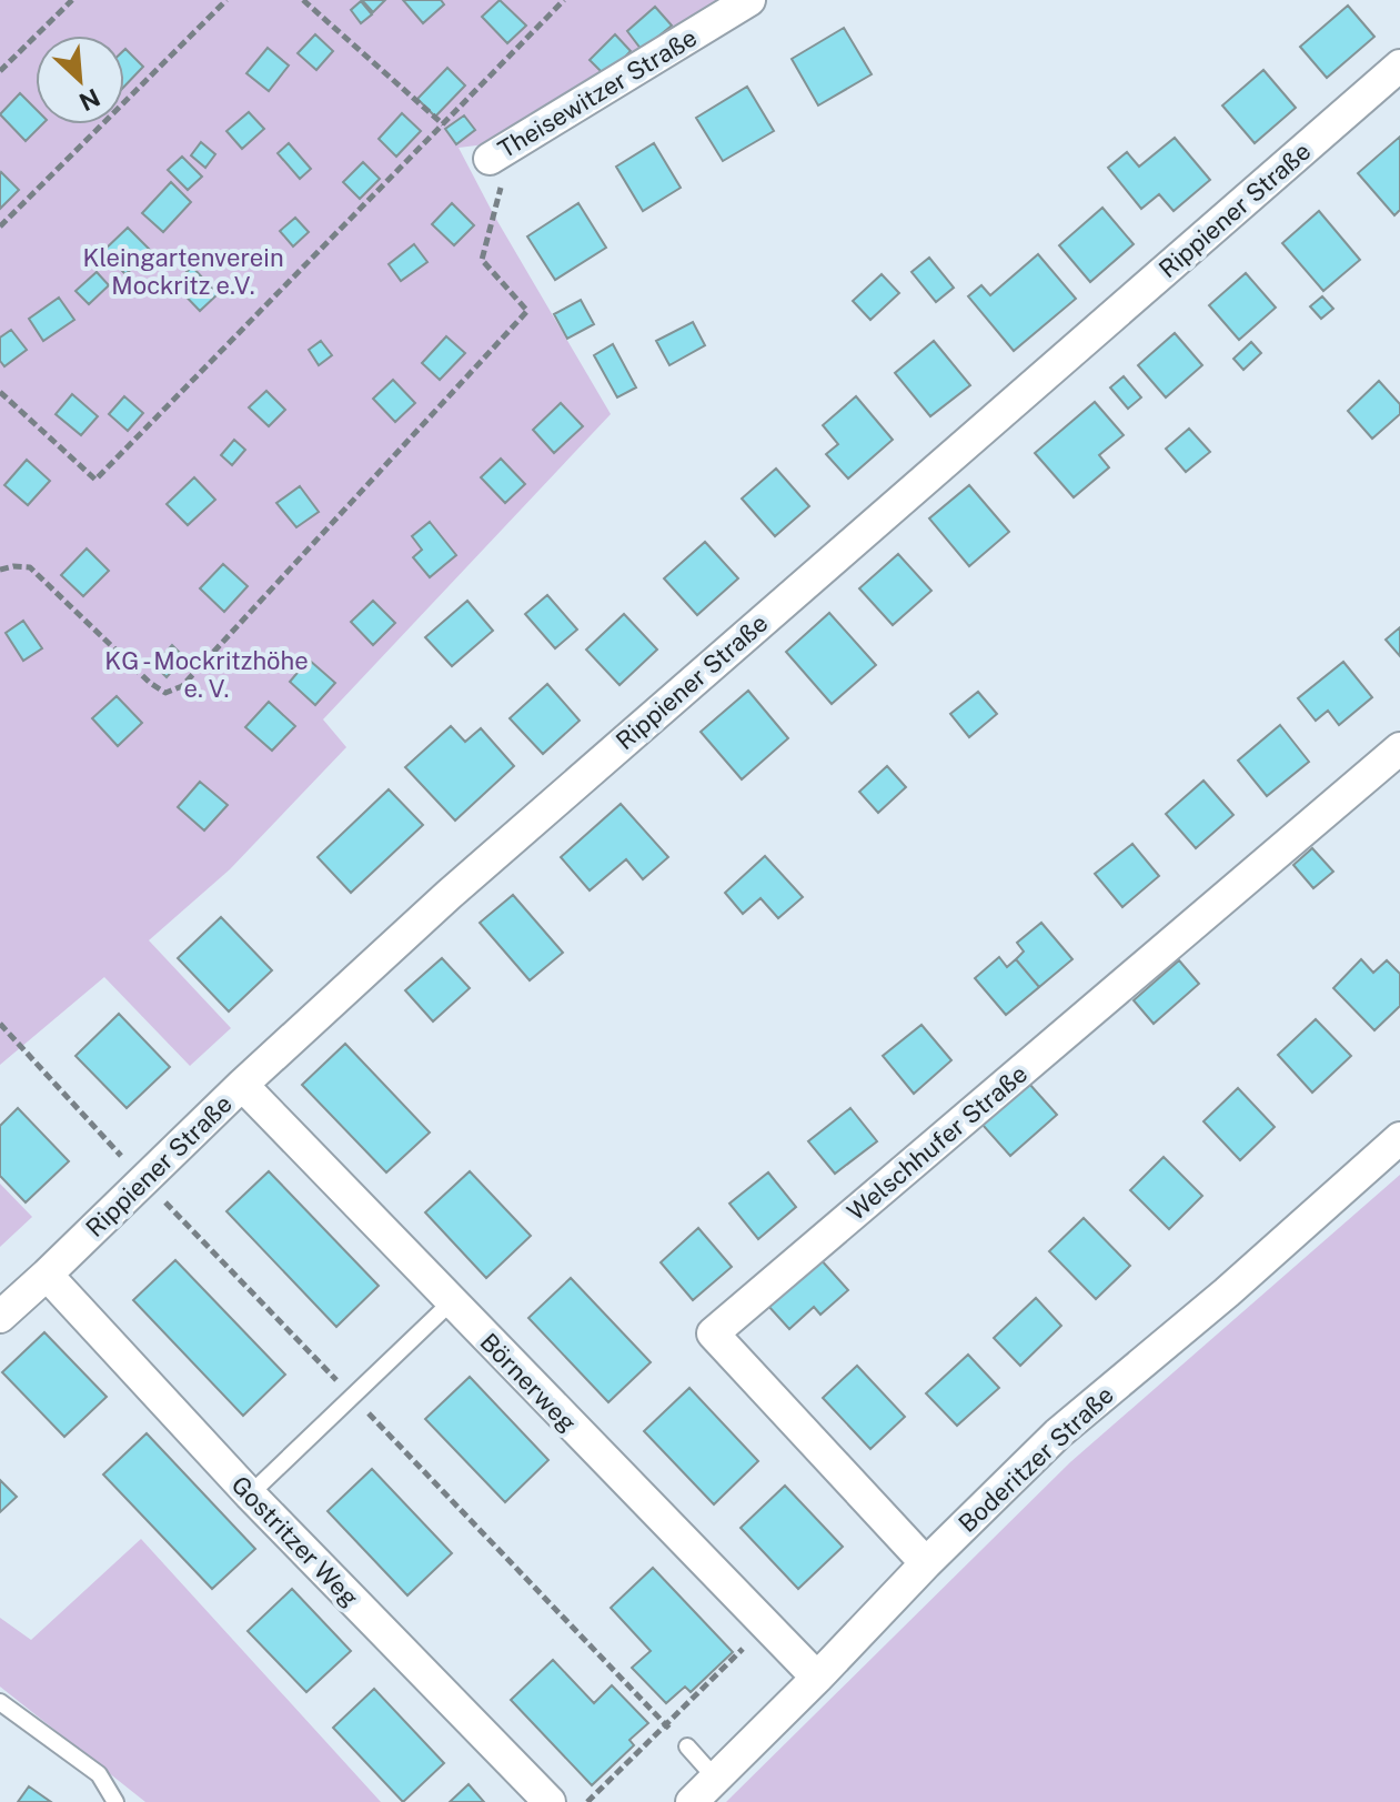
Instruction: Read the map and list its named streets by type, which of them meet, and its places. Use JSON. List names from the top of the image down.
{
  "streets": {
    "street": [
      "Theisewitzer Straße",
      "Rippiener Straße",
      "Welschhufer Straße",
      "Börnerweg",
      "Boderitzer Straße",
      "Gostritzer Weg"
    ]
  },
  "crossings": [
    ["Rippiener Straße", "Börnerweg"],
    ["Rippiener Straße", "Gostritzer Weg"],
    ["Welschhufer Straße", "Boderitzer Straße"],
    ["Börnerweg", "Boderitzer Straße"]
  ],
  "parks": ["Kleingartenverein Mockritz e.V.", "KG - Mockritzhöhe e. V."],
  "north": "bottom right"
}
